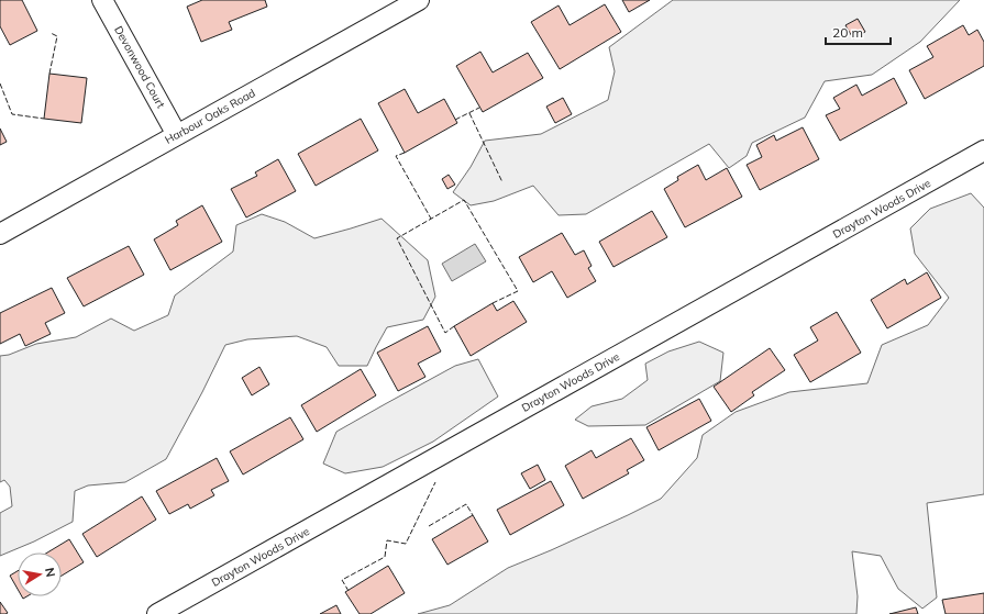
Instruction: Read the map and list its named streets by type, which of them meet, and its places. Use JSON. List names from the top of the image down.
{
  "streets": {
    "street": ["Devonwood Court", "Harbour Oaks Road", "Drayton Woods Drive"]
  },
  "crossings": [
    ["Devonwood Court", "Harbour Oaks Road"]
  ],
  "scale_bar": "20 m",
  "north": "right"
}
